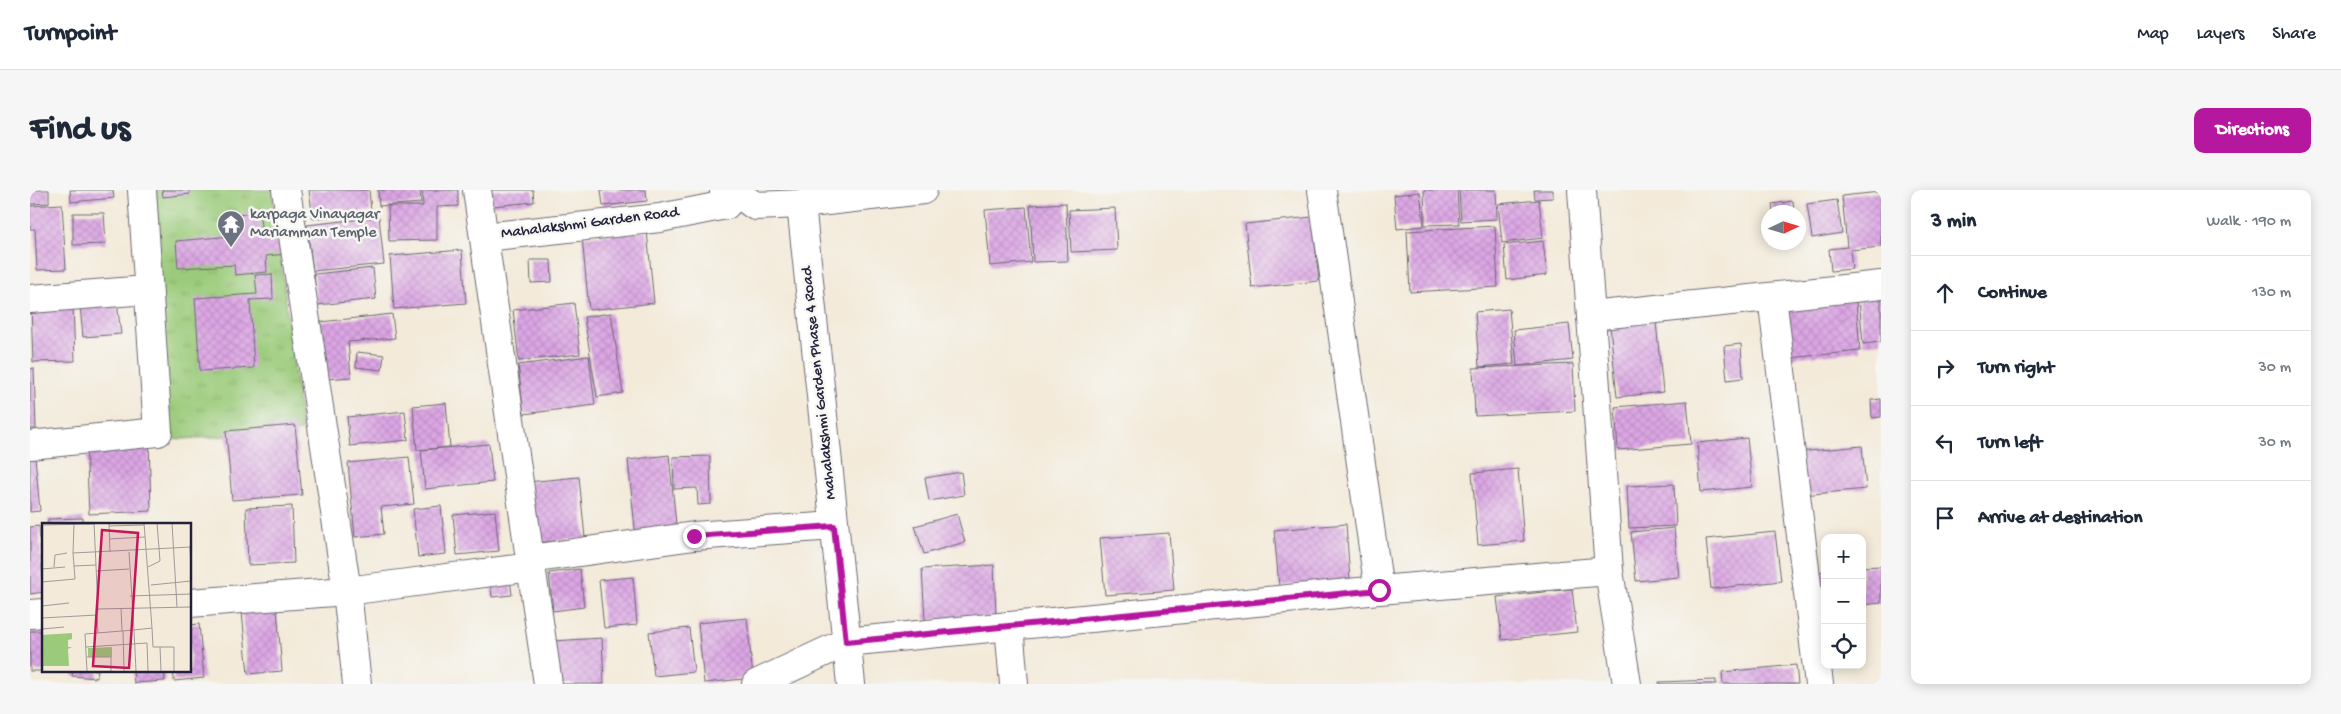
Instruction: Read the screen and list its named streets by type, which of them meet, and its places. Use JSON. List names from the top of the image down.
{
  "streets": {
    "street": ["Mahalakshmi Garden Road", "Mahalakshmi Garden Phase 4 Road"]
  },
  "crossings": [
    ["Mahalakshmi Garden Road", "Mahalakshmi Garden Phase 4 Road"]
  ],
  "places": {
    "temple": ["karpaga Vinayagar Mariamman Temple"]
  },
  "north": "right",
  "page": {
    "header": "Turnpoint",
    "nav": ["Map", "Layers", "Share"],
    "buttons": "Directions",
    "title": "Find us",
    "heading": ["3 min", "Walk · 190 m"],
    "list": [
      ["Continue", "130 m"],
      ["Turn right", "30 m"],
      ["Turn left", "30 m"],
      "Arrive at destination"
    ],
    "map_buttons": ["+", "−"]
  }
}
